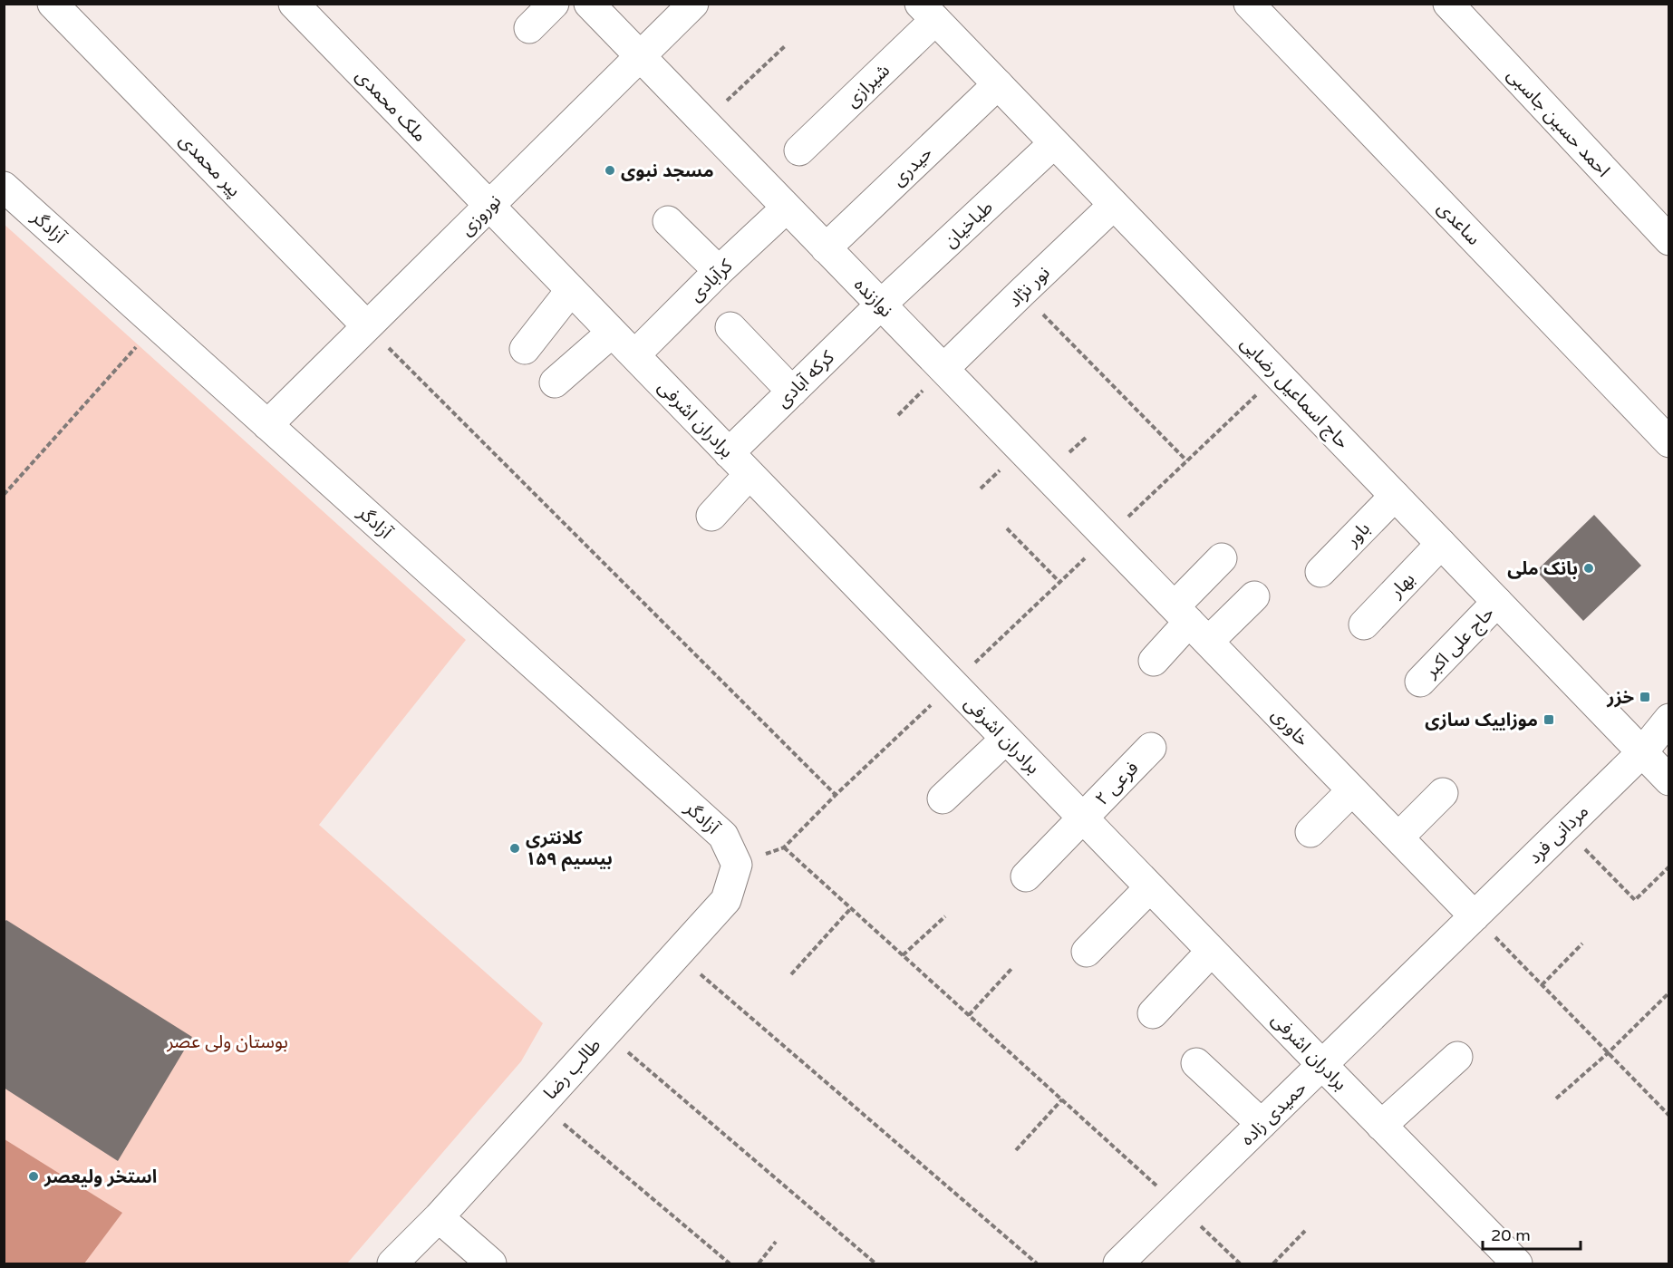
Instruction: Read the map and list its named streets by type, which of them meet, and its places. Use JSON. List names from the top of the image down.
{
  "streets": {
    "street": [
      "شیرازی",
      "ملک محمدی",
      "احمد حسین جاسبی",
      "پیر محمدی",
      "حیدری",
      "نوروزی",
      "ساعدی",
      "طباخیان",
      "آزادگر",
      "کرآبادی",
      "نور نژاد",
      "نوازنده",
      "کرکه آبادی",
      "حاج اسماعیل رضایی",
      "برادران اشرفی",
      "باور",
      "بهار",
      "حاج علی اکبر",
      "خاوری",
      "فرعی ۲",
      "مردانی فرد",
      "طالب رضا",
      "حمیدی زاده"
    ]
  },
  "crossings": [
    ["شیرازی", "حاج اسماعیل رضایی"],
    ["ملک محمدی", "نوروزی"],
    ["ملک محمدی", "برادران اشرفی"],
    ["پیر محمدی", "نوروزی"],
    ["حیدری", "نوازنده"],
    ["حیدری", "حاج اسماعیل رضایی"],
    ["نوروزی", "آزادگر"],
    ["نوروزی", "نوازنده"],
    ["نوروزی", "برادران اشرفی"],
    ["طباخیان", "نوازنده"],
    ["طباخیان", "کرکه آبادی"],
    ["طباخیان", "حاج اسماعیل رضایی"],
    ["آزادگر", "طالب رضا"],
    ["کرآبادی", "نوازنده"],
    ["کرآبادی", "برادران اشرفی"],
    ["نور نژاد", "نوازنده"],
    ["نور نژاد", "حاج اسماعیل رضایی"],
    ["نوازنده", "کرکه آبادی"],
    ["نوازنده", "خاوری"],
    ["کرکه آبادی", "برادران اشرفی"],
    ["حاج اسماعیل رضایی", "باور"],
    ["حاج اسماعیل رضایی", "بهار"],
    ["حاج اسماعیل رضایی", "حاج علی اکبر"],
    ["حاج اسماعیل رضایی", "مردانی فرد"],
    ["برادران اشرفی", "فرعی ۲"],
    ["برادران اشرفی", "حمیدی زاده"],
    ["خاوری", "مردانی فرد"],
    ["خاوری", "حمیدی زاده"],
    ["مردانی فرد", "حمیدی زاده"]
  ],
  "parks": ["بوستان ولی عصر"],
  "places": {
    "other": [
      "مسجد نبوی",
      "بانک ملی",
      "کلانتری ۱۵۹ بیسیم",
      "استخر ولیعصر"
    ],
    "transit": ["خزر", "موزاییک سازی"]
  },
  "scale_bar": "20 m"
}
